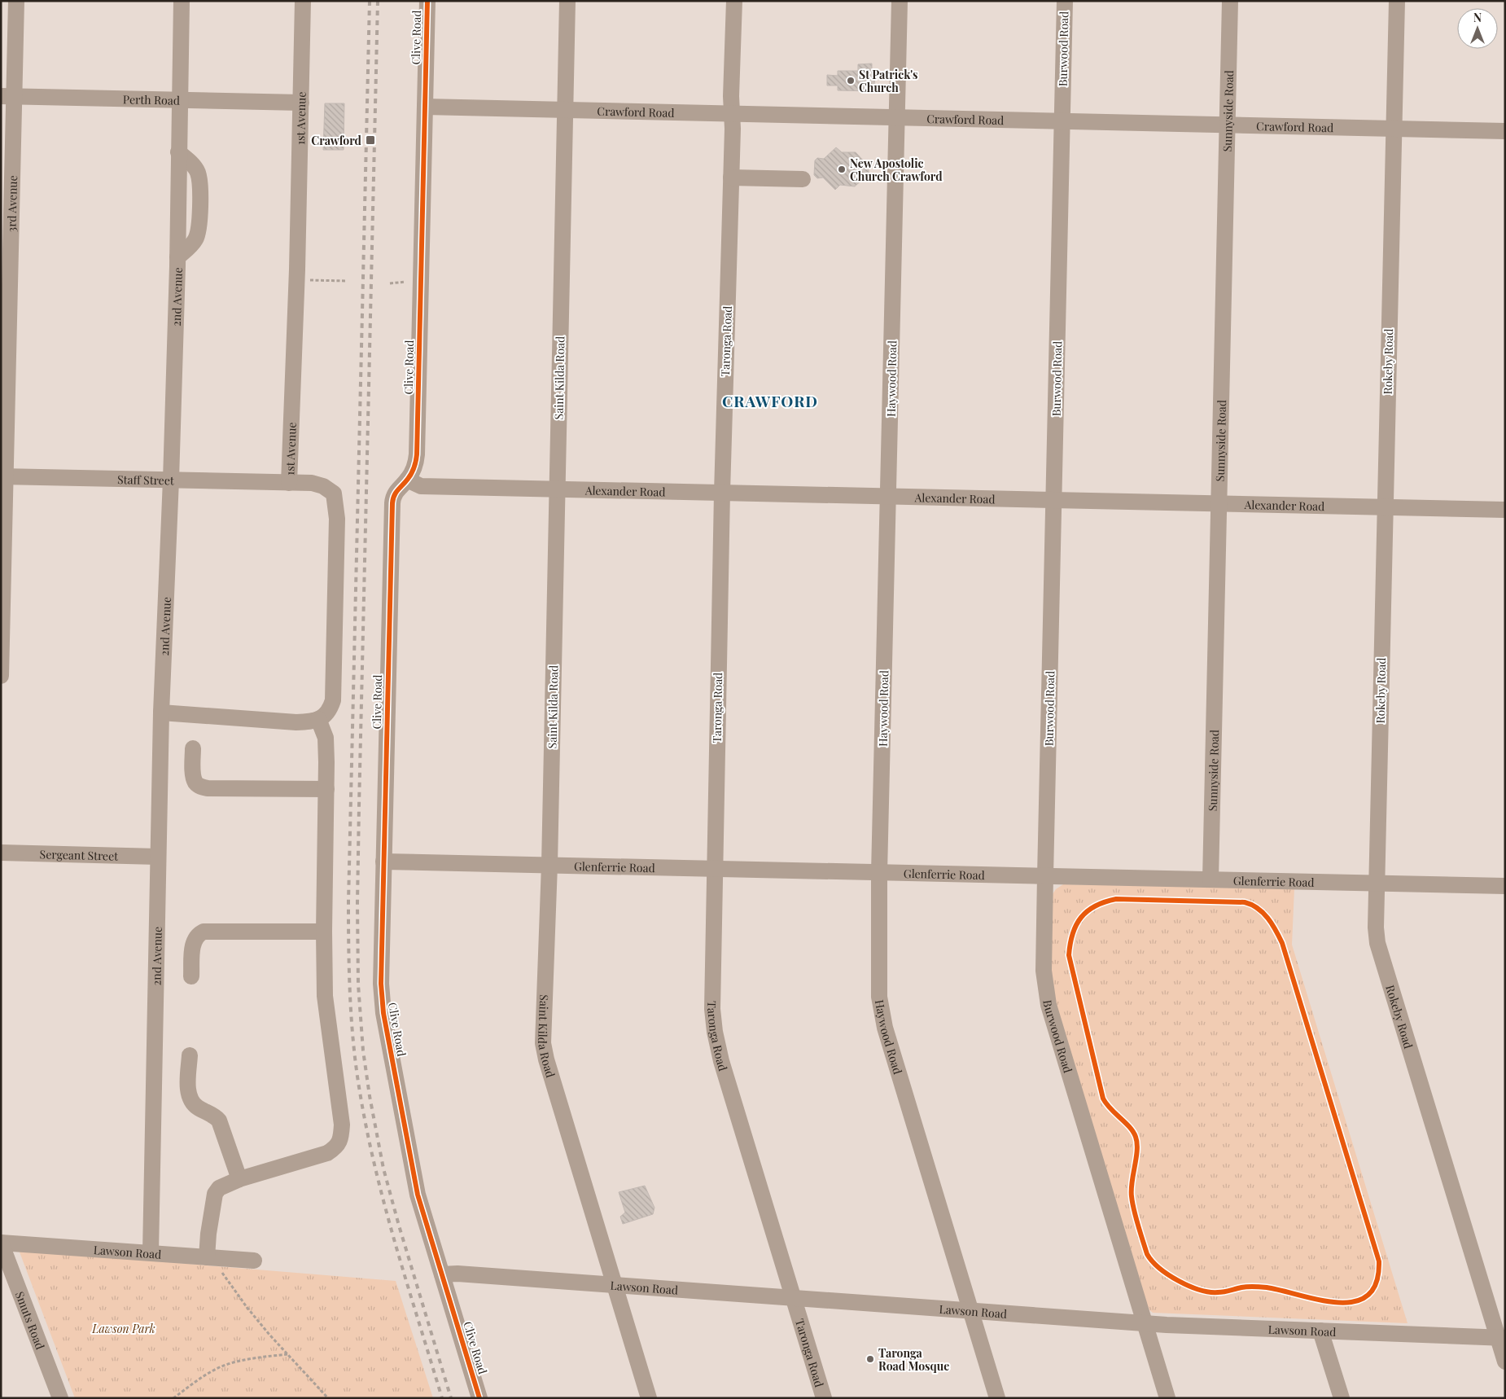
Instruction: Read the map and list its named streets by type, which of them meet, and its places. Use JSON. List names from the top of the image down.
{
  "streets": {
    "street": [
      "Clive Road",
      "Burwood Road",
      "Perth Road",
      "Sunnyside Road",
      "Crawford Road",
      "1st Avenue",
      "3rd Avenue",
      "2nd Avenue",
      "Taronga Road",
      "Rokeby Road",
      "Saint Kilda Road",
      "Haywood Road",
      "Staff Street",
      "Alexander Road",
      "Sergeant Street",
      "Glenferrie Road",
      "Lawson Road",
      "Smuts Road"
    ]
  },
  "crossings": [
    ["Clive Road", "Crawford Road"],
    ["Clive Road", "Alexander Road"],
    ["Clive Road", "Glenferrie Road"],
    ["Clive Road", "Lawson Road"],
    ["Burwood Road", "Crawford Road"],
    ["Burwood Road", "Alexander Road"],
    ["Burwood Road", "Glenferrie Road"],
    ["Burwood Road", "Lawson Road"],
    ["Perth Road", "1st Avenue"],
    ["Perth Road", "3rd Avenue"],
    ["Perth Road", "2nd Avenue"],
    ["Sunnyside Road", "Crawford Road"],
    ["Sunnyside Road", "Alexander Road"],
    ["Sunnyside Road", "Glenferrie Road"],
    ["Crawford Road", "Taronga Road"],
    ["Crawford Road", "Rokeby Road"],
    ["Crawford Road", "Saint Kilda Road"],
    ["Crawford Road", "Haywood Road"],
    ["1st Avenue", "Staff Street"],
    ["3rd Avenue", "Staff Street"],
    ["2nd Avenue", "Staff Street"],
    ["2nd Avenue", "Sergeant Street"],
    ["2nd Avenue", "Lawson Road"],
    ["Taronga Road", "Alexander Road"],
    ["Taronga Road", "Glenferrie Road"],
    ["Taronga Road", "Lawson Road"],
    ["Rokeby Road", "Alexander Road"],
    ["Rokeby Road", "Glenferrie Road"],
    ["Rokeby Road", "Lawson Road"],
    ["Saint Kilda Road", "Alexander Road"],
    ["Saint Kilda Road", "Glenferrie Road"],
    ["Saint Kilda Road", "Lawson Road"],
    ["Haywood Road", "Alexander Road"],
    ["Haywood Road", "Glenferrie Road"],
    ["Haywood Road", "Lawson Road"],
    ["Lawson Road", "Smuts Road"]
  ],
  "districts": ["CRAWFORD"],
  "parks": ["Lawson Park"],
  "places": {
    "other": ["St Patrick's Church", "New Apostolic Church Crawford", "Taronga Road Mosque"],
    "transit": ["Crawford"]
  },
  "north": "top"
}
